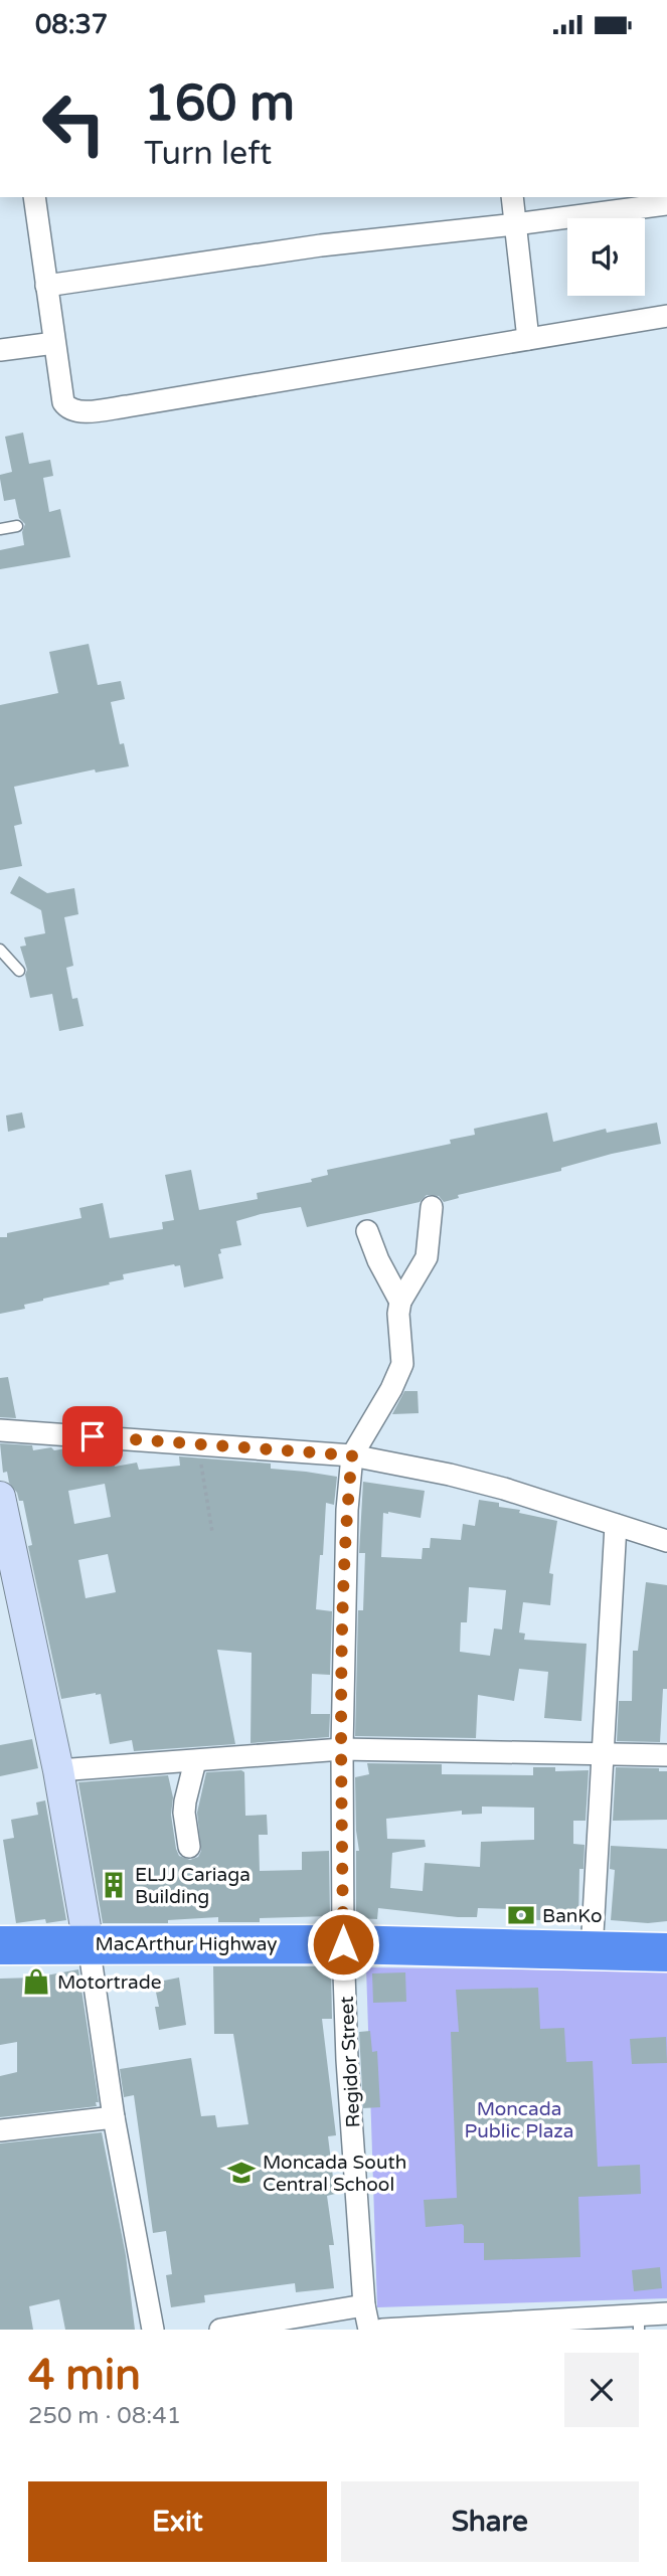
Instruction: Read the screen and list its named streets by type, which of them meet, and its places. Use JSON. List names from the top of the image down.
{
  "streets": {
    "highway": ["MacArthur Highway"],
    "street": ["Regidor Street"]
  },
  "crossings": [
    ["MacArthur Highway", "Regidor Street"]
  ],
  "parks": ["Moncada Public Plaza"],
  "places": {
    "building": ["ELJJ Cariaga Building"],
    "bank": ["BanKo"],
    "shop": ["Motortrade"],
    "school or university": ["Moncada South Central School"]
  },
  "page": {
    "status": "08:37",
    "turn": ["160 m", "Turn left"],
    "heading": ["4 min", "250 m · 08:41"],
    "buttons": ["Exit", "Share"]
  }
}
